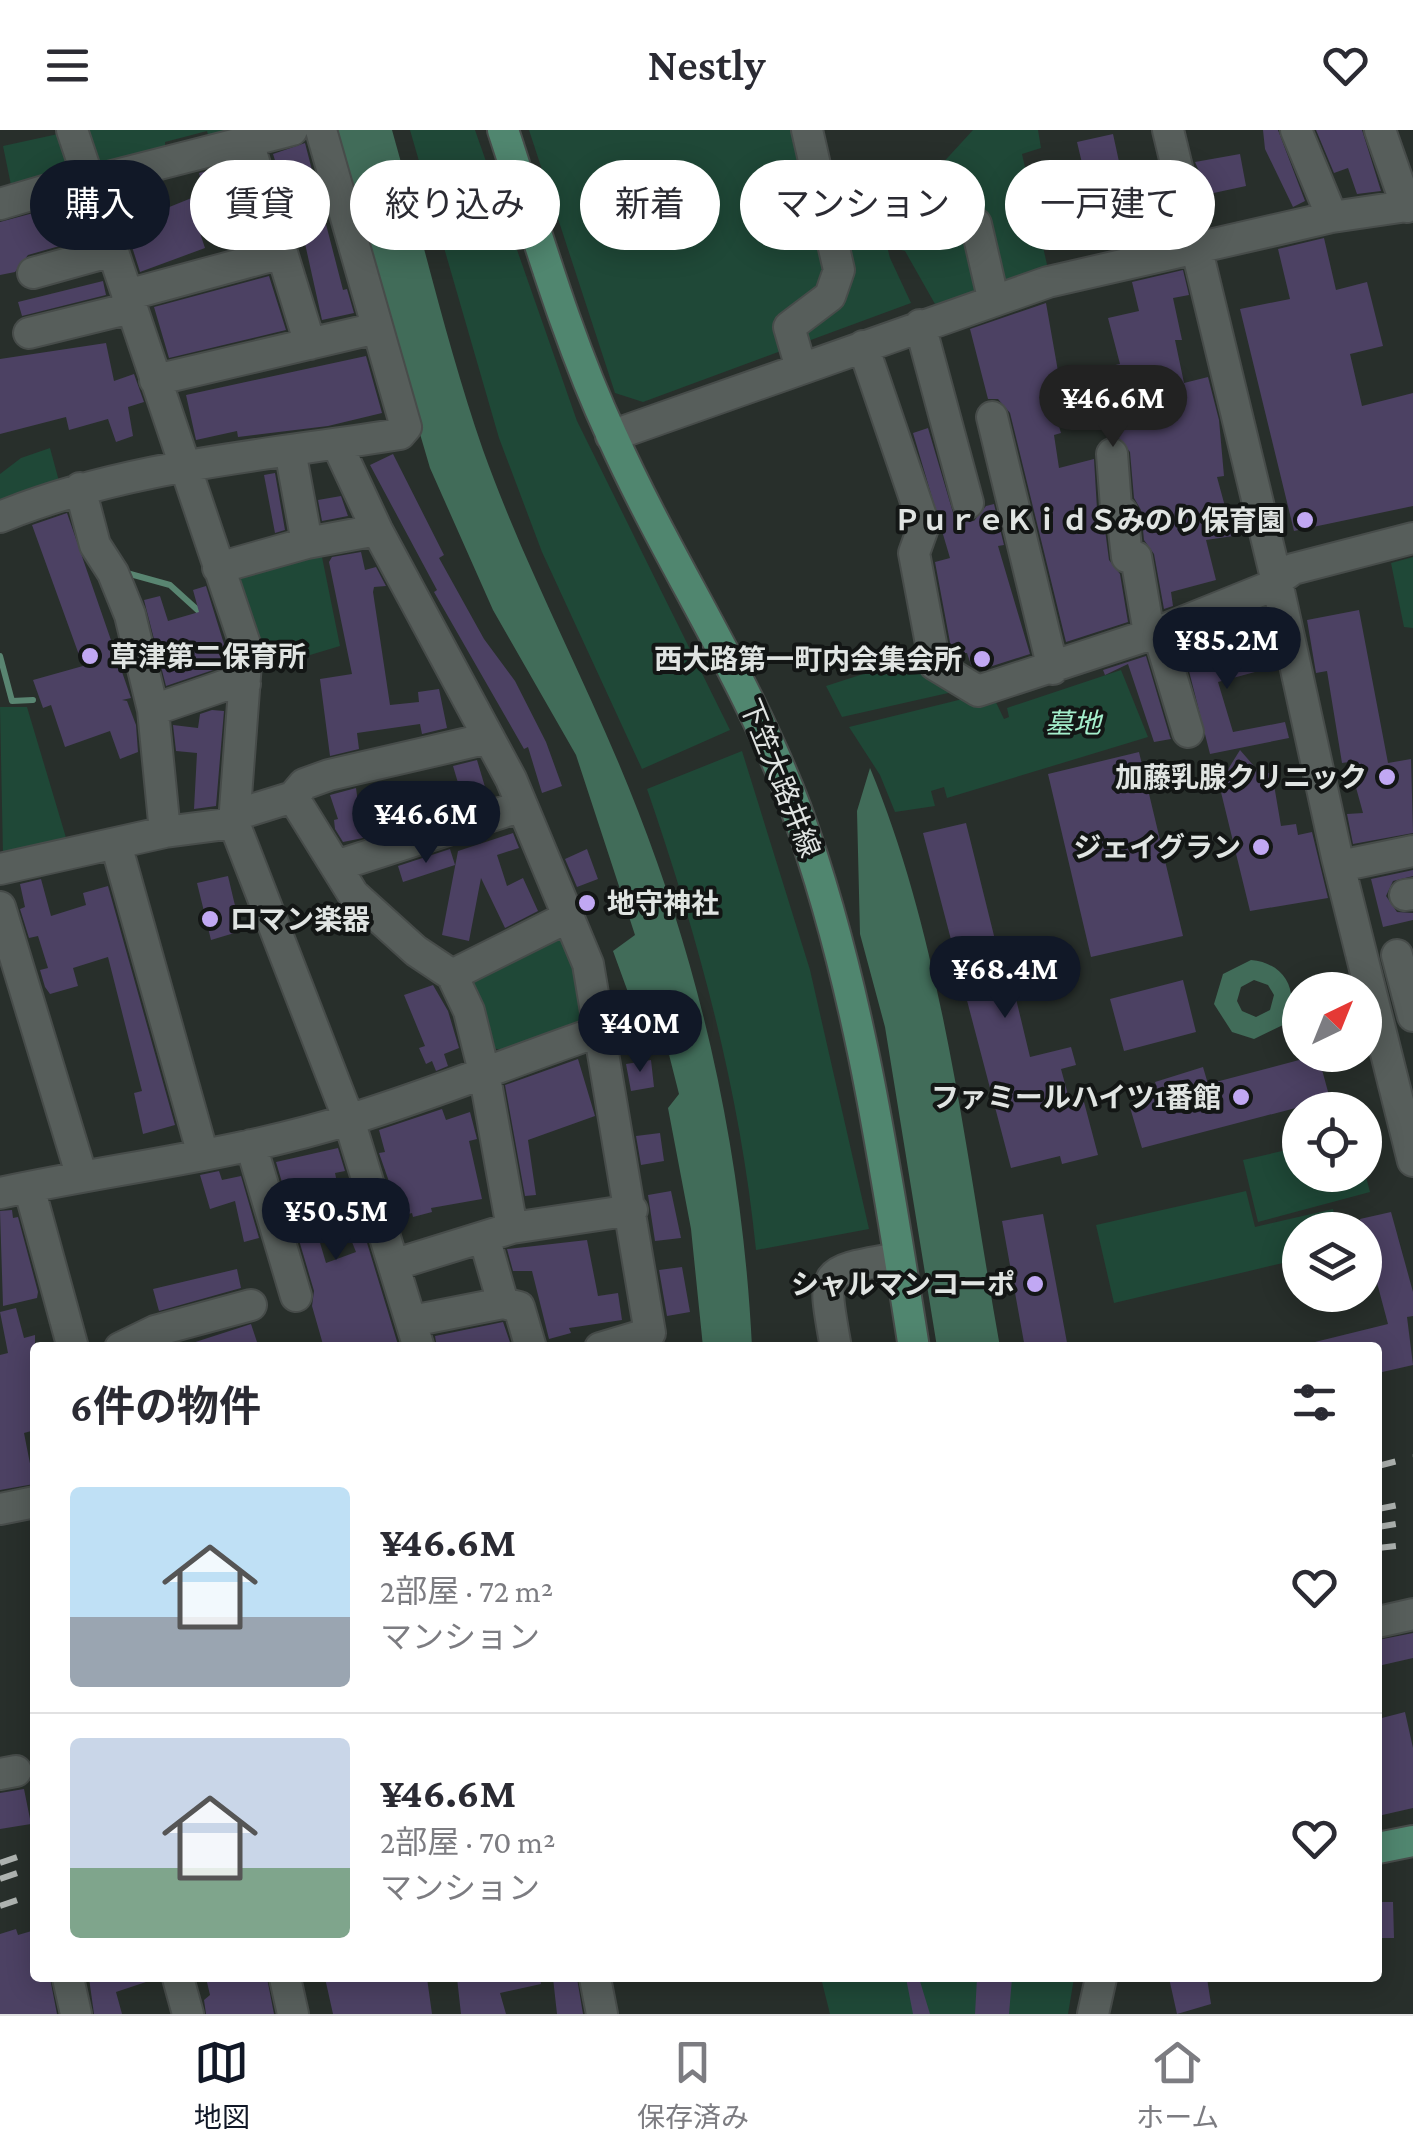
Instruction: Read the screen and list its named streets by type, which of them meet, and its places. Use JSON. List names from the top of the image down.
{
  "streets": {
    "main road": ["下笠大路井線"]
  },
  "parks": ["墓地"],
  "places": [
    "ＰｕｒｅＫｉｄＳみのり保育園",
    "草津第二保育所",
    "西大路第一町内会集会所",
    "加藤乳腺クリニック",
    "ジェイグラン",
    "地守神社",
    "ロマン楽器",
    "ファミールハイツ1番館",
    "シャルマンコーポ"
  ],
  "north": "top right",
  "page": {
    "header": "Nestly",
    "chip": [
      "購入",
      "賃貸",
      "絞り込み",
      "新着",
      "マンション",
      "一戸建て"
    ],
    "price": [
      "¥46.6M",
      "¥85.2M",
      "¥46.6M",
      "¥68.4M",
      "¥40M",
      "¥50.5M"
    ],
    "heading": "6件の物件",
    "list": [
      {
        "name": "¥46.6M",
        "note": "2部屋 · 72 m² · マンション"
      },
      {
        "name": "¥46.6M",
        "note": "2部屋 · 70 m² · マンション"
      }
    ],
    "tabs": ["地図", "保存済み", "ホーム"]
  }
}
